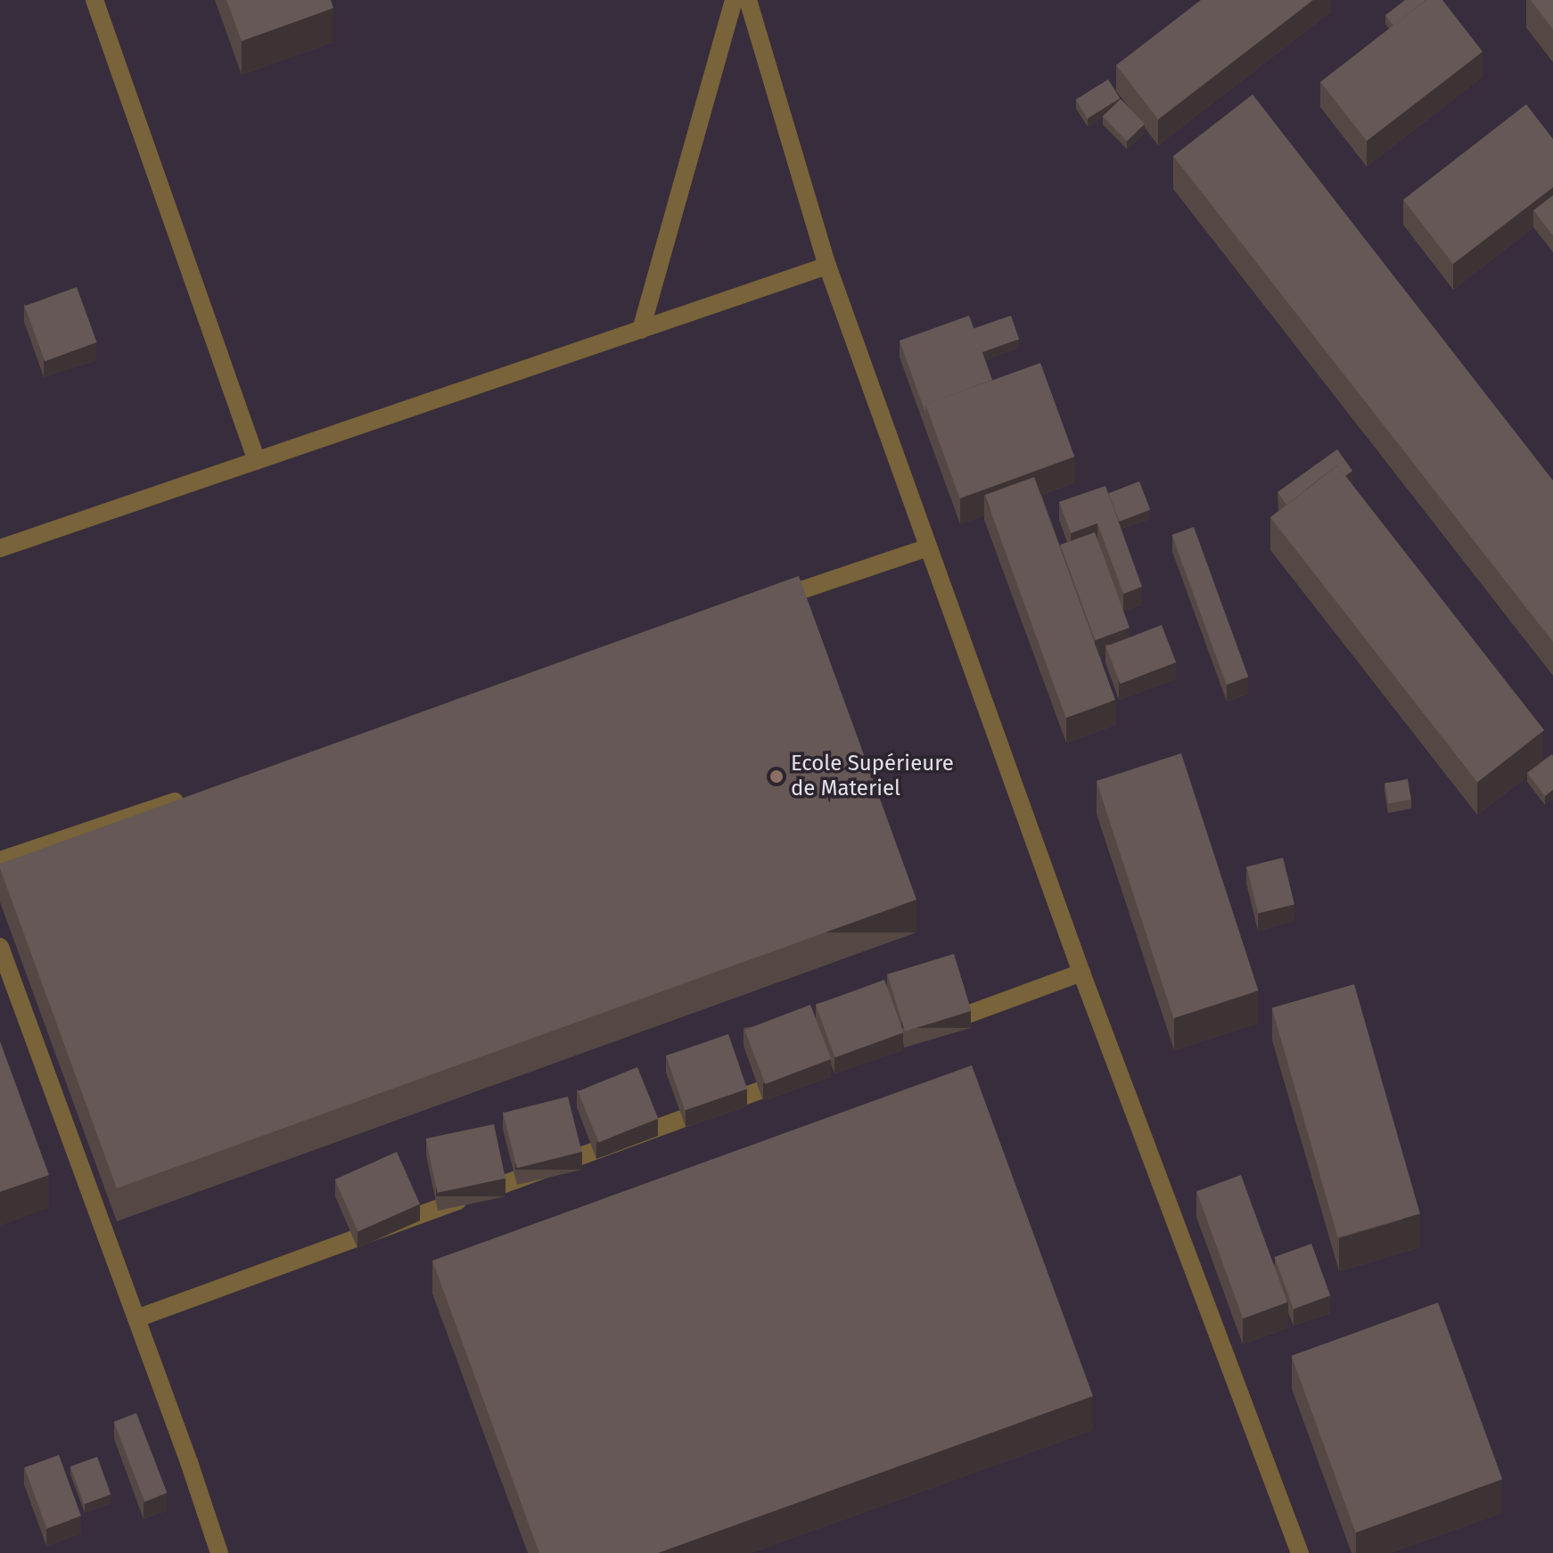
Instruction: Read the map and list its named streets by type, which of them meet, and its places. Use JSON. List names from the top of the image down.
{
  "places": ["Ecole Supérieure de Materiel"]
}
